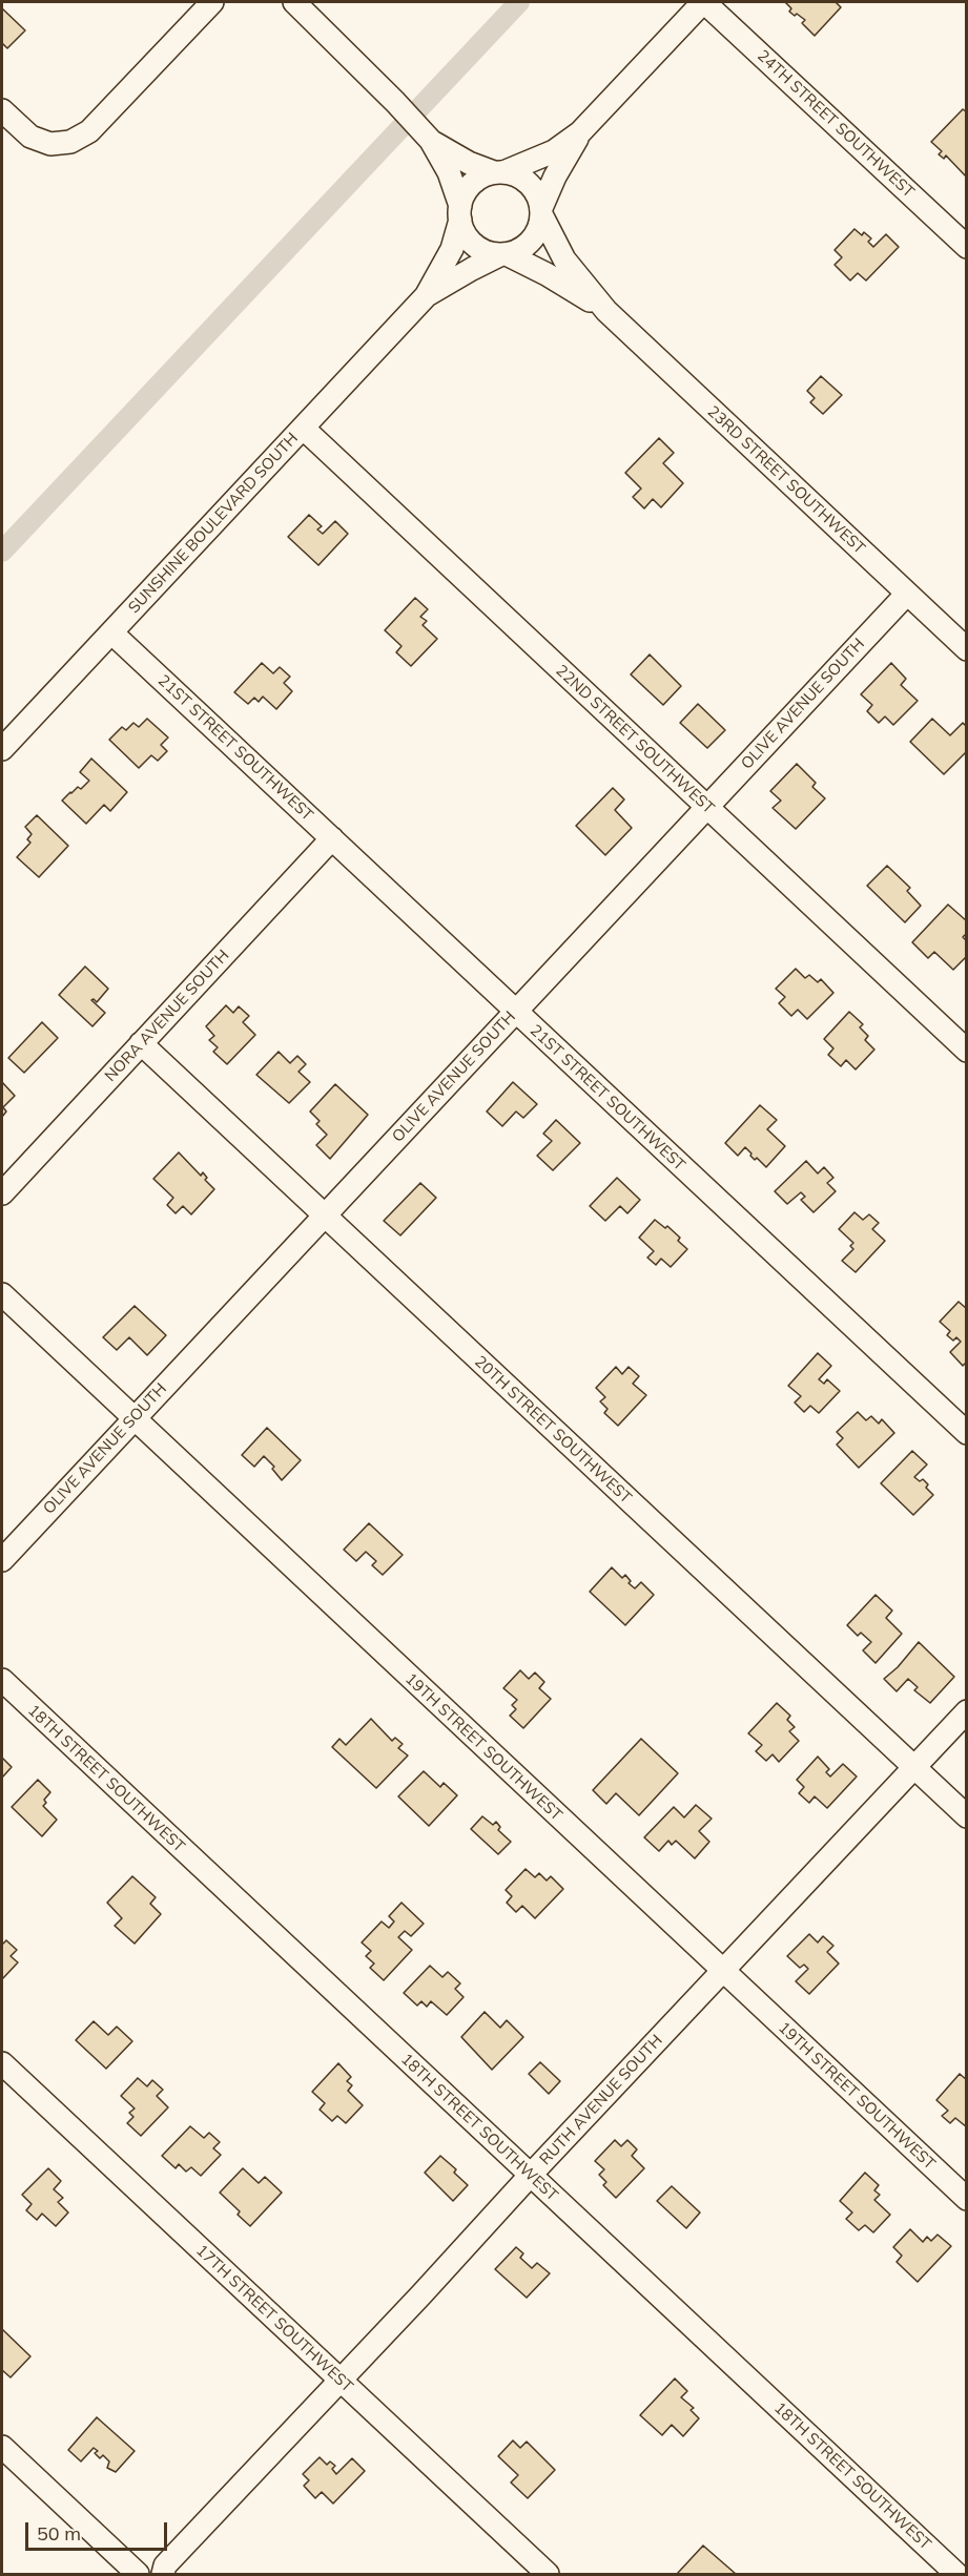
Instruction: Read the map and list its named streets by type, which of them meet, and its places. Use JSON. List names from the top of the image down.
{
  "streets": {
    "street": [
      "24TH STREET SOUTHWEST",
      "23RD STREET SOUTHWEST",
      "SUNSHINE BOULEVARD SOUTH",
      "OLIVE AVENUE SOUTH",
      "22ND STREET SOUTHWEST",
      "21ST STREET SOUTHWEST",
      "NORA AVENUE SOUTH",
      "20TH STREET SOUTHWEST",
      "19TH STREET SOUTHWEST",
      "18TH STREET SOUTHWEST",
      "RUTH AVENUE SOUTH",
      "17TH STREET SOUTHWEST"
    ]
  },
  "crossings": [
    ["23RD STREET SOUTHWEST", "SUNSHINE BOULEVARD SOUTH"],
    ["23RD STREET SOUTHWEST", "OLIVE AVENUE SOUTH"],
    ["SUNSHINE BOULEVARD SOUTH", "22ND STREET SOUTHWEST"],
    ["SUNSHINE BOULEVARD SOUTH", "21ST STREET SOUTHWEST"],
    ["OLIVE AVENUE SOUTH", "22ND STREET SOUTHWEST"],
    ["OLIVE AVENUE SOUTH", "21ST STREET SOUTHWEST"],
    ["OLIVE AVENUE SOUTH", "20TH STREET SOUTHWEST"],
    ["OLIVE AVENUE SOUTH", "19TH STREET SOUTHWEST"],
    ["21ST STREET SOUTHWEST", "NORA AVENUE SOUTH"],
    ["NORA AVENUE SOUTH", "20TH STREET SOUTHWEST"],
    ["20TH STREET SOUTHWEST", "RUTH AVENUE SOUTH"],
    ["19TH STREET SOUTHWEST", "RUTH AVENUE SOUTH"],
    ["18TH STREET SOUTHWEST", "RUTH AVENUE SOUTH"],
    ["RUTH AVENUE SOUTH", "17TH STREET SOUTHWEST"]
  ],
  "scale_bar": "50 m"
}
